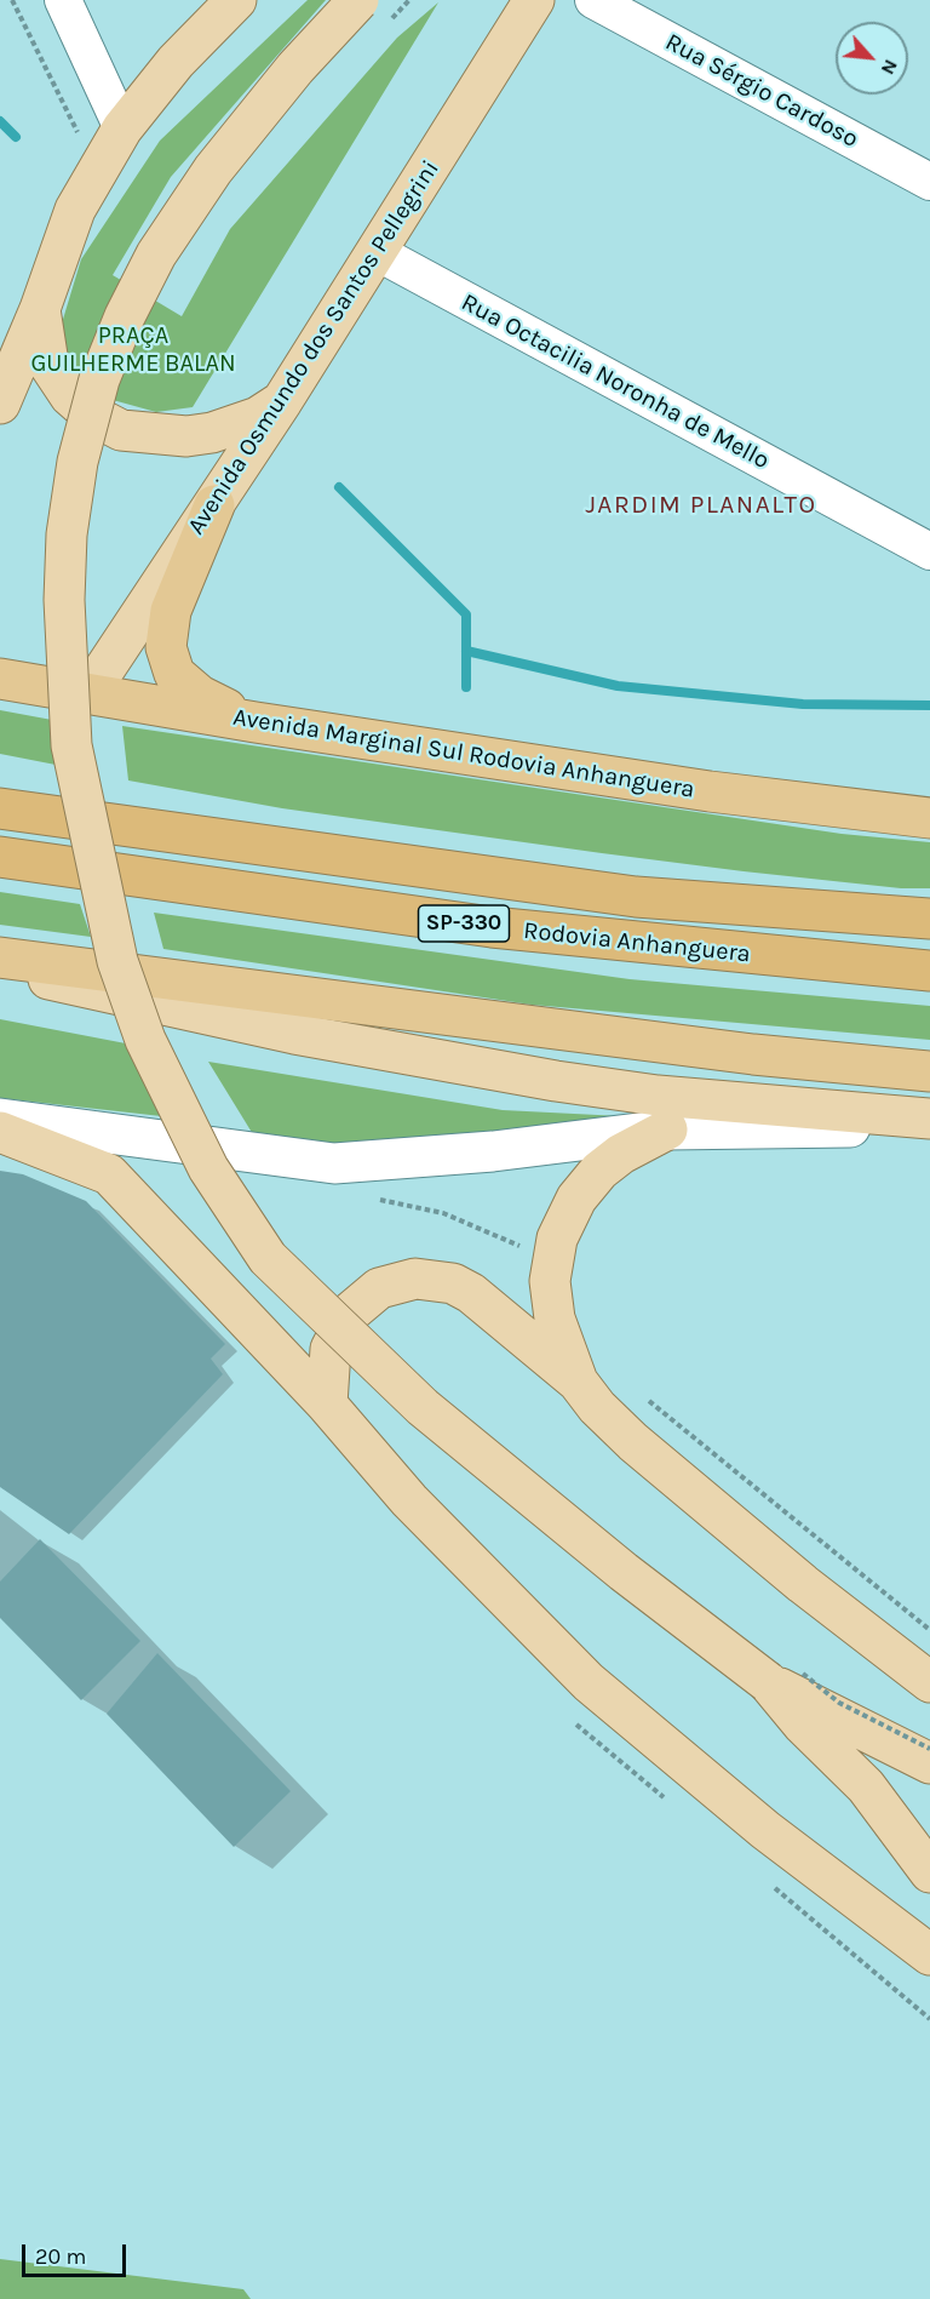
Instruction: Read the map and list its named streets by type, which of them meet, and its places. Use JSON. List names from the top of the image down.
{
  "streets": {
    "highway": ["Avenida Marginal Sul Rodovia Anhanguera", "SP-330", "Rodovia Anhanguera"],
    "main road": ["Avenida Osmundo dos Santos Pellegrini"],
    "street": ["Rua Sérgio Cardoso", "Rua Octacilia Noronha de Mello"]
  },
  "crossings": [
    ["Avenida Osmundo dos Santos Pellegrini", "Rua Octacilia Noronha de Mello"],
    ["Avenida Osmundo dos Santos Pellegrini", "Avenida Marginal Sul Rodovia Anhanguera"]
  ],
  "districts": ["JARDIM PLANALTO"],
  "parks": ["PRAÇA GUILHERME BALAN"],
  "scale_bar": "20 m",
  "north": "bottom right"
}
